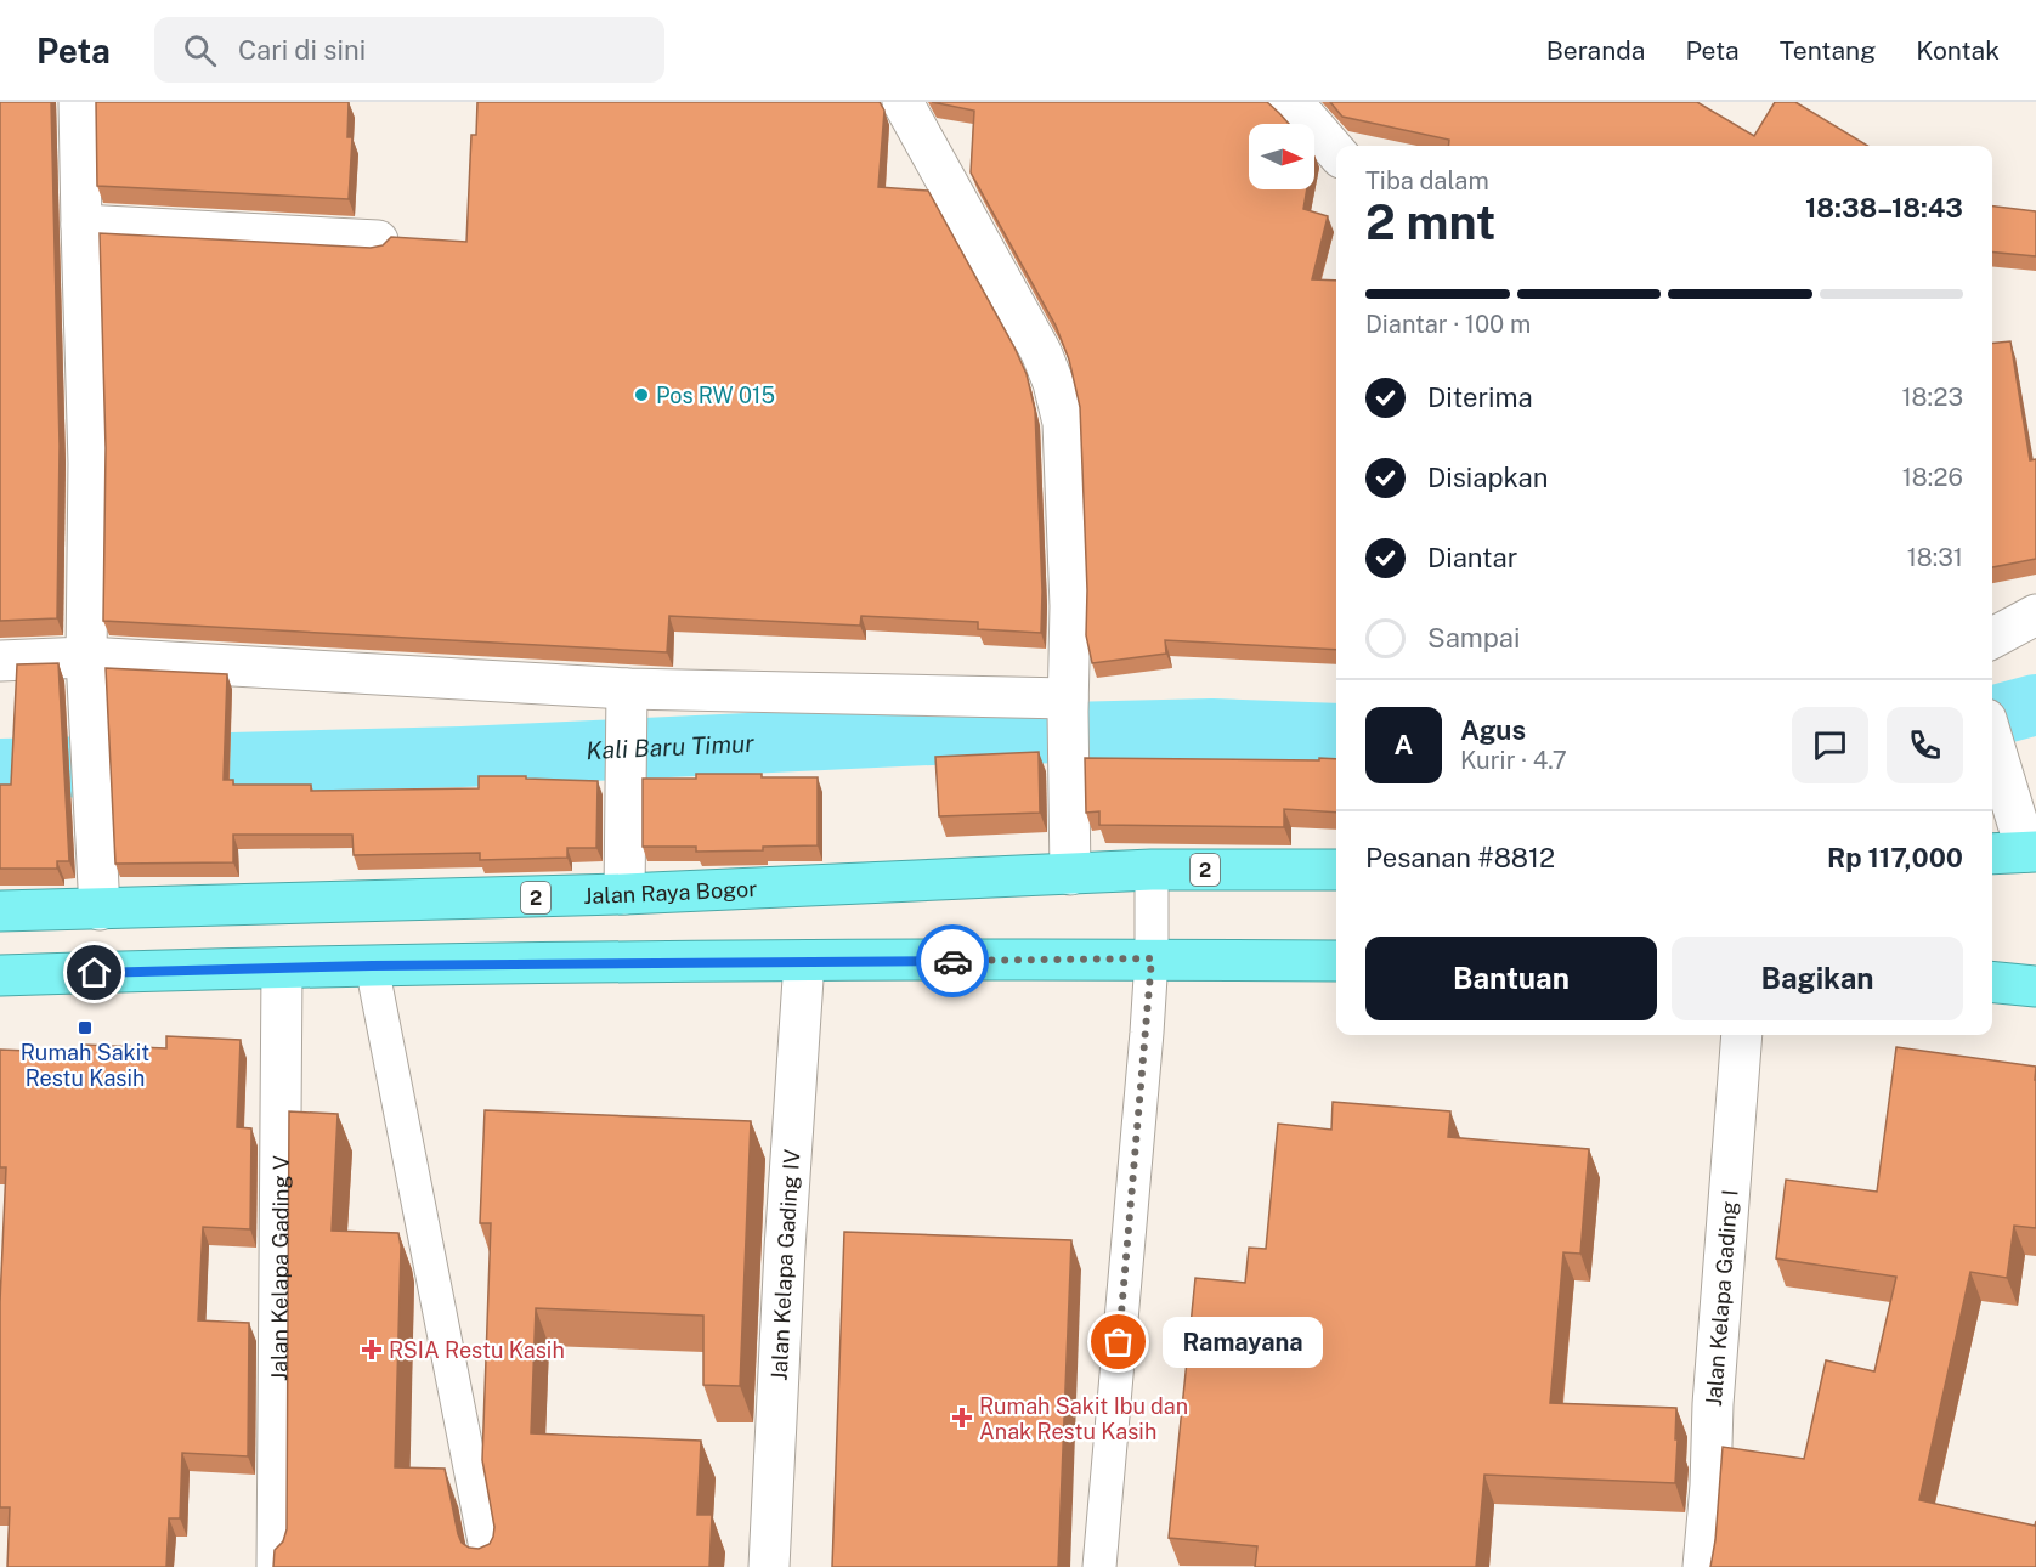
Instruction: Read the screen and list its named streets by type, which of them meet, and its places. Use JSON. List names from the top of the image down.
{
  "streets": {
    "highway": ["2", "Jalan Raya Bogor"],
    "street": ["Jalan Kelapa Gading IV", "Jalan Kelapa Gading V", "Jalan Kelapa Gading I"]
  },
  "water": ["Kali Baru Timur"],
  "places": {
    "other": ["Pos RW 015", "Ramayana"],
    "transit": ["Rumah Sakit Restu Kasih"],
    "health": ["RSIA Restu Kasih", "Rumah Sakit Ibu dan Anak Restu Kasih"]
  },
  "north": "right",
  "page": {
    "header": "Peta",
    "search": "Cari di sini",
    "nav": [
      "Beranda",
      "Peta",
      "Tentang",
      "Kontak"
    ],
    "heading": ["2 mnt", "Tiba dalam", "18:38–18:43"],
    "panel": [
      "Agus",
      "Kurir · 4.7",
      "Pesanan #8812",
      "Rp 117,000"
    ],
    "bar": "Diantar · 100 m",
    "list": [
      ["Diterima", "18:23"],
      ["Disiapkan", "18:26"],
      ["Diantar", "18:31"],
      "Sampai"
    ],
    "round": "A",
    "buttons": ["Bantuan", "Bagikan"],
    "bubble": "Ramayana"
  }
}
